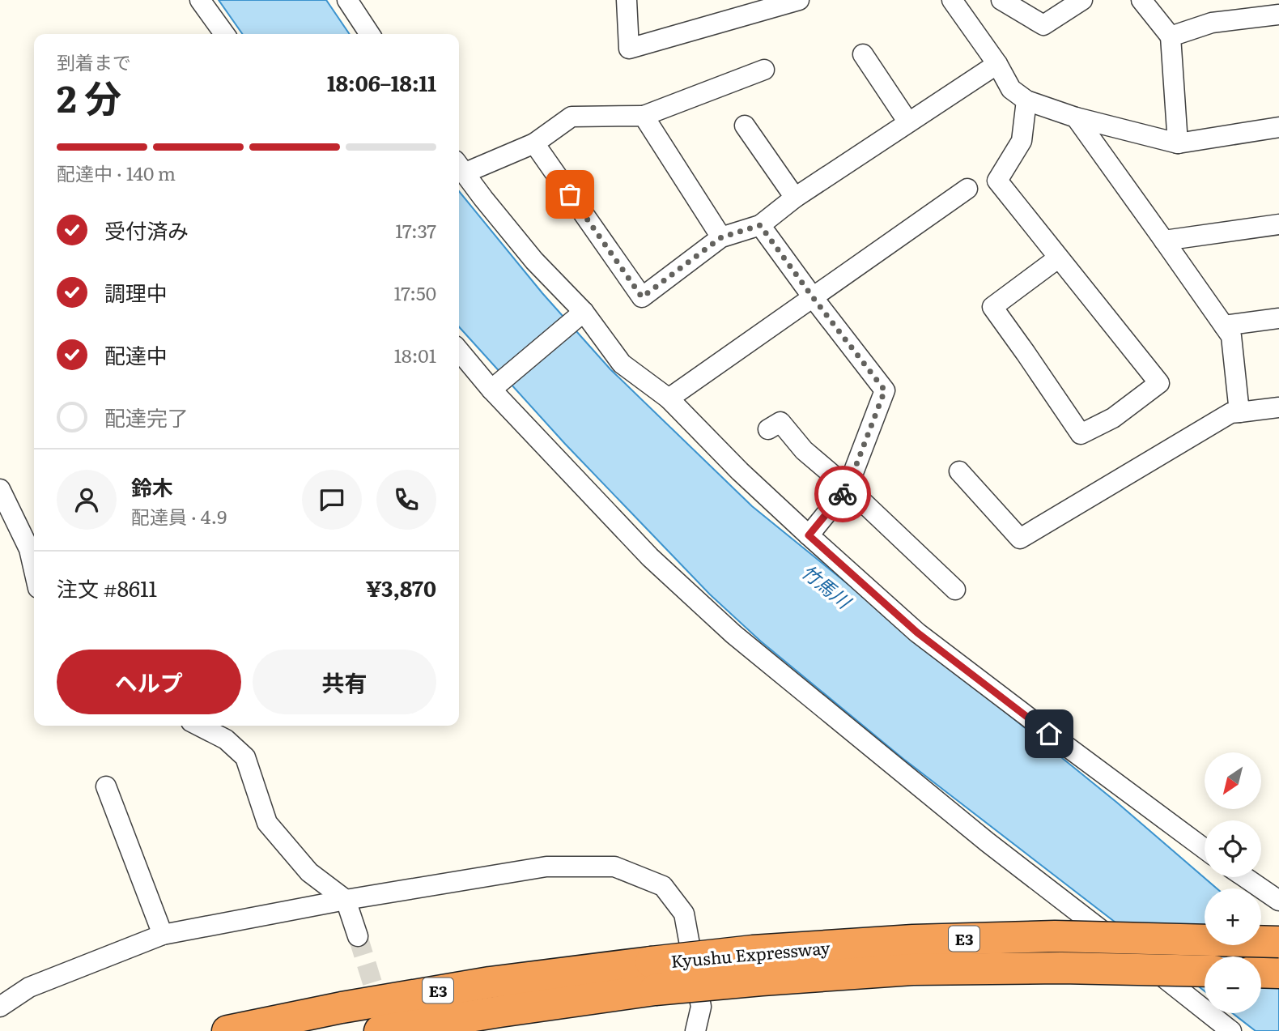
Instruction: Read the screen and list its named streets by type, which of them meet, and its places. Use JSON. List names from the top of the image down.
{
  "streets": {
    "highway": ["E3", "Kyushu Expressway"]
  },
  "water": ["竹馬川"],
  "north": "bottom left",
  "page": {
    "heading": ["2 分", "到着まで", "18:06–18:11"],
    "panel": [
      "鈴木",
      "配達員 · 4.9",
      "注文 #8611",
      "¥3,870"
    ],
    "bar": "配達中 · 140 m",
    "list": [
      ["受付済み", "17:37"],
      ["調理中", "17:50"],
      ["配達中", "18:01"],
      "配達完了"
    ],
    "buttons": ["ヘルプ", "共有"],
    "map_buttons": ["+", "−"]
  }
}
